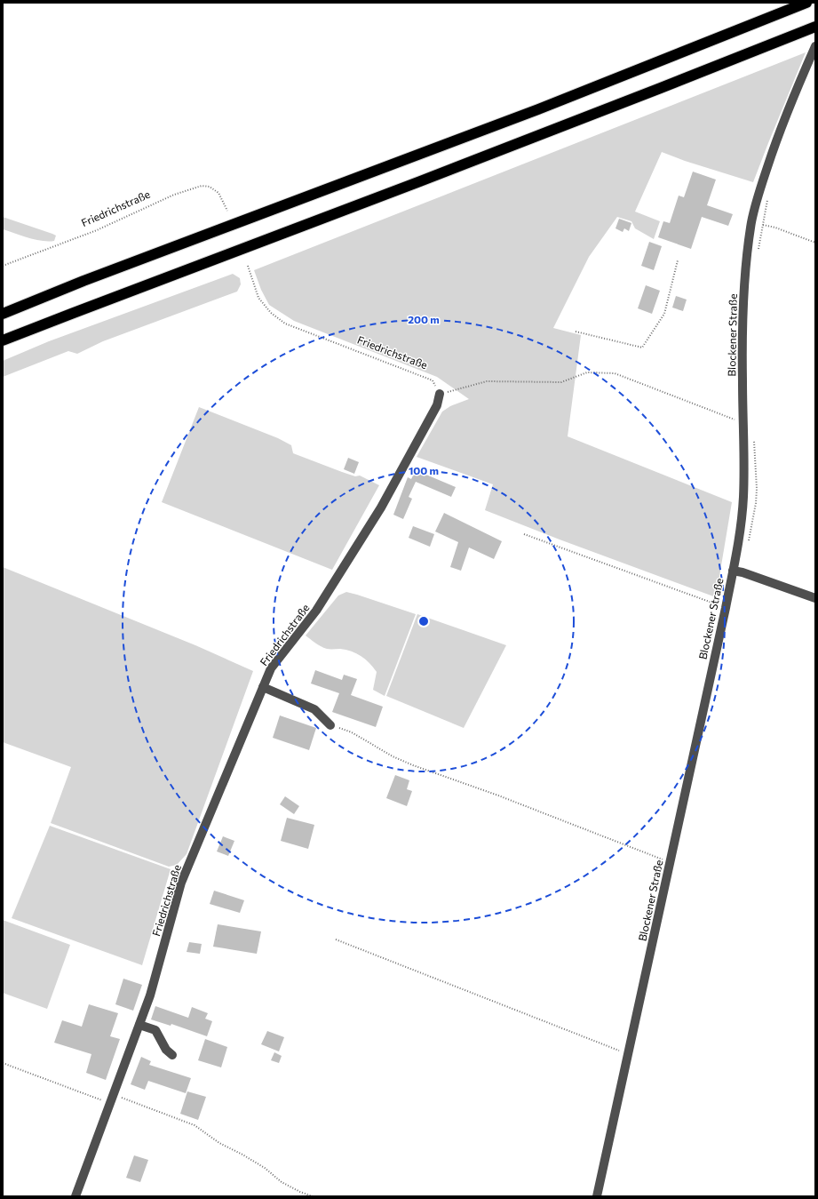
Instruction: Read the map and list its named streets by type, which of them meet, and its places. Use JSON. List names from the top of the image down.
{
  "streets": {
    "street": ["Friedrichstraße", "Blockener Straße"]
  },
  "rings": ["200 m", "100 m"]
}
